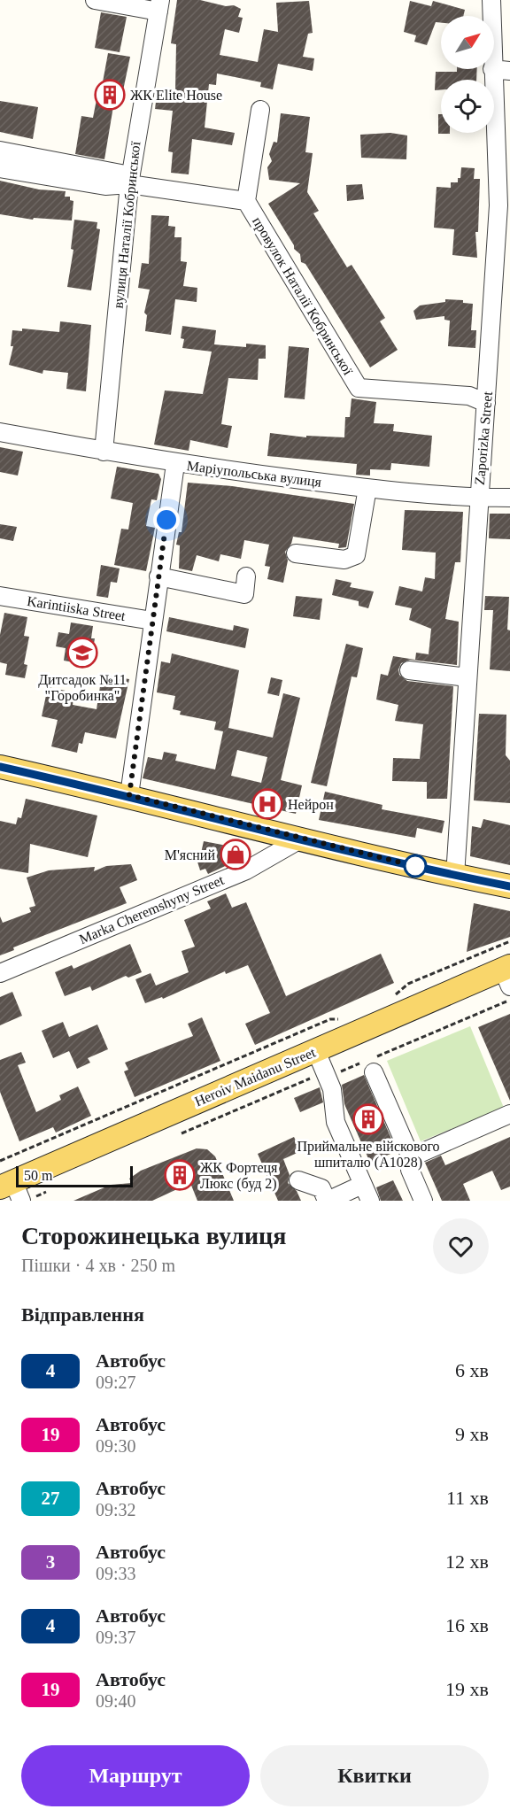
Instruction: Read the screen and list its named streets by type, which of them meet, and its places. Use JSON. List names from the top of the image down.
{
  "streets": {
    "main road": ["Heroiv Maidanu Street"],
    "street": [
      "вулиця Наталії Кобринської",
      "провулок Наталії Кобринської",
      "Zaporizka Street",
      "Маріупольська вулиця",
      "Karintiiska Street",
      "Marka Cheremshyny Street"
    ]
  },
  "crossings": [
    ["вулиця Наталії Кобринської", "провулок Наталії Кобринської"],
    ["вулиця Наталії Кобринської", "Маріупольська вулиця"],
    ["провулок Наталії Кобринської", "Zaporizka Street"],
    ["Zaporizka Street", "Маріупольська вулиця"]
  ],
  "places": {
    "building": ["ЖК Elite House", "Приймальне війскового шпиталю (А1028)", "ЖК Фортеця Люкс (буд 2)"],
    "school or university": ["Дитсадок №11 \"Горобинка\""],
    "hospital": ["Нейрон"],
    "shop": ["М'ясний"]
  },
  "lines": ["bus line 4"],
  "scale_bar": "50 m",
  "north": "top right",
  "page": {
    "scale": "50 m",
    "heading": [
      ["Сторожинецька вулиця", "Пішки · 4 хв · 250 m"],
      "Відправлення"
    ],
    "list": [
      {
        "mark": "4",
        "name": "Автобус",
        "note": "09:27",
        "value": "6 хв"
      },
      {
        "mark": "19",
        "name": "Автобус",
        "note": "09:30",
        "value": "9 хв"
      },
      {
        "mark": "27",
        "name": "Автобус",
        "note": "09:32",
        "value": "11 хв"
      },
      {
        "mark": "3",
        "name": "Автобус",
        "note": "09:33",
        "value": "12 хв"
      },
      {
        "mark": "4",
        "name": "Автобус",
        "note": "09:37",
        "value": "16 хв"
      },
      {
        "mark": "19",
        "name": "Автобус",
        "note": "09:40",
        "value": "19 хв"
      }
    ],
    "buttons": ["Маршрут", "Квитки"]
  }
}
